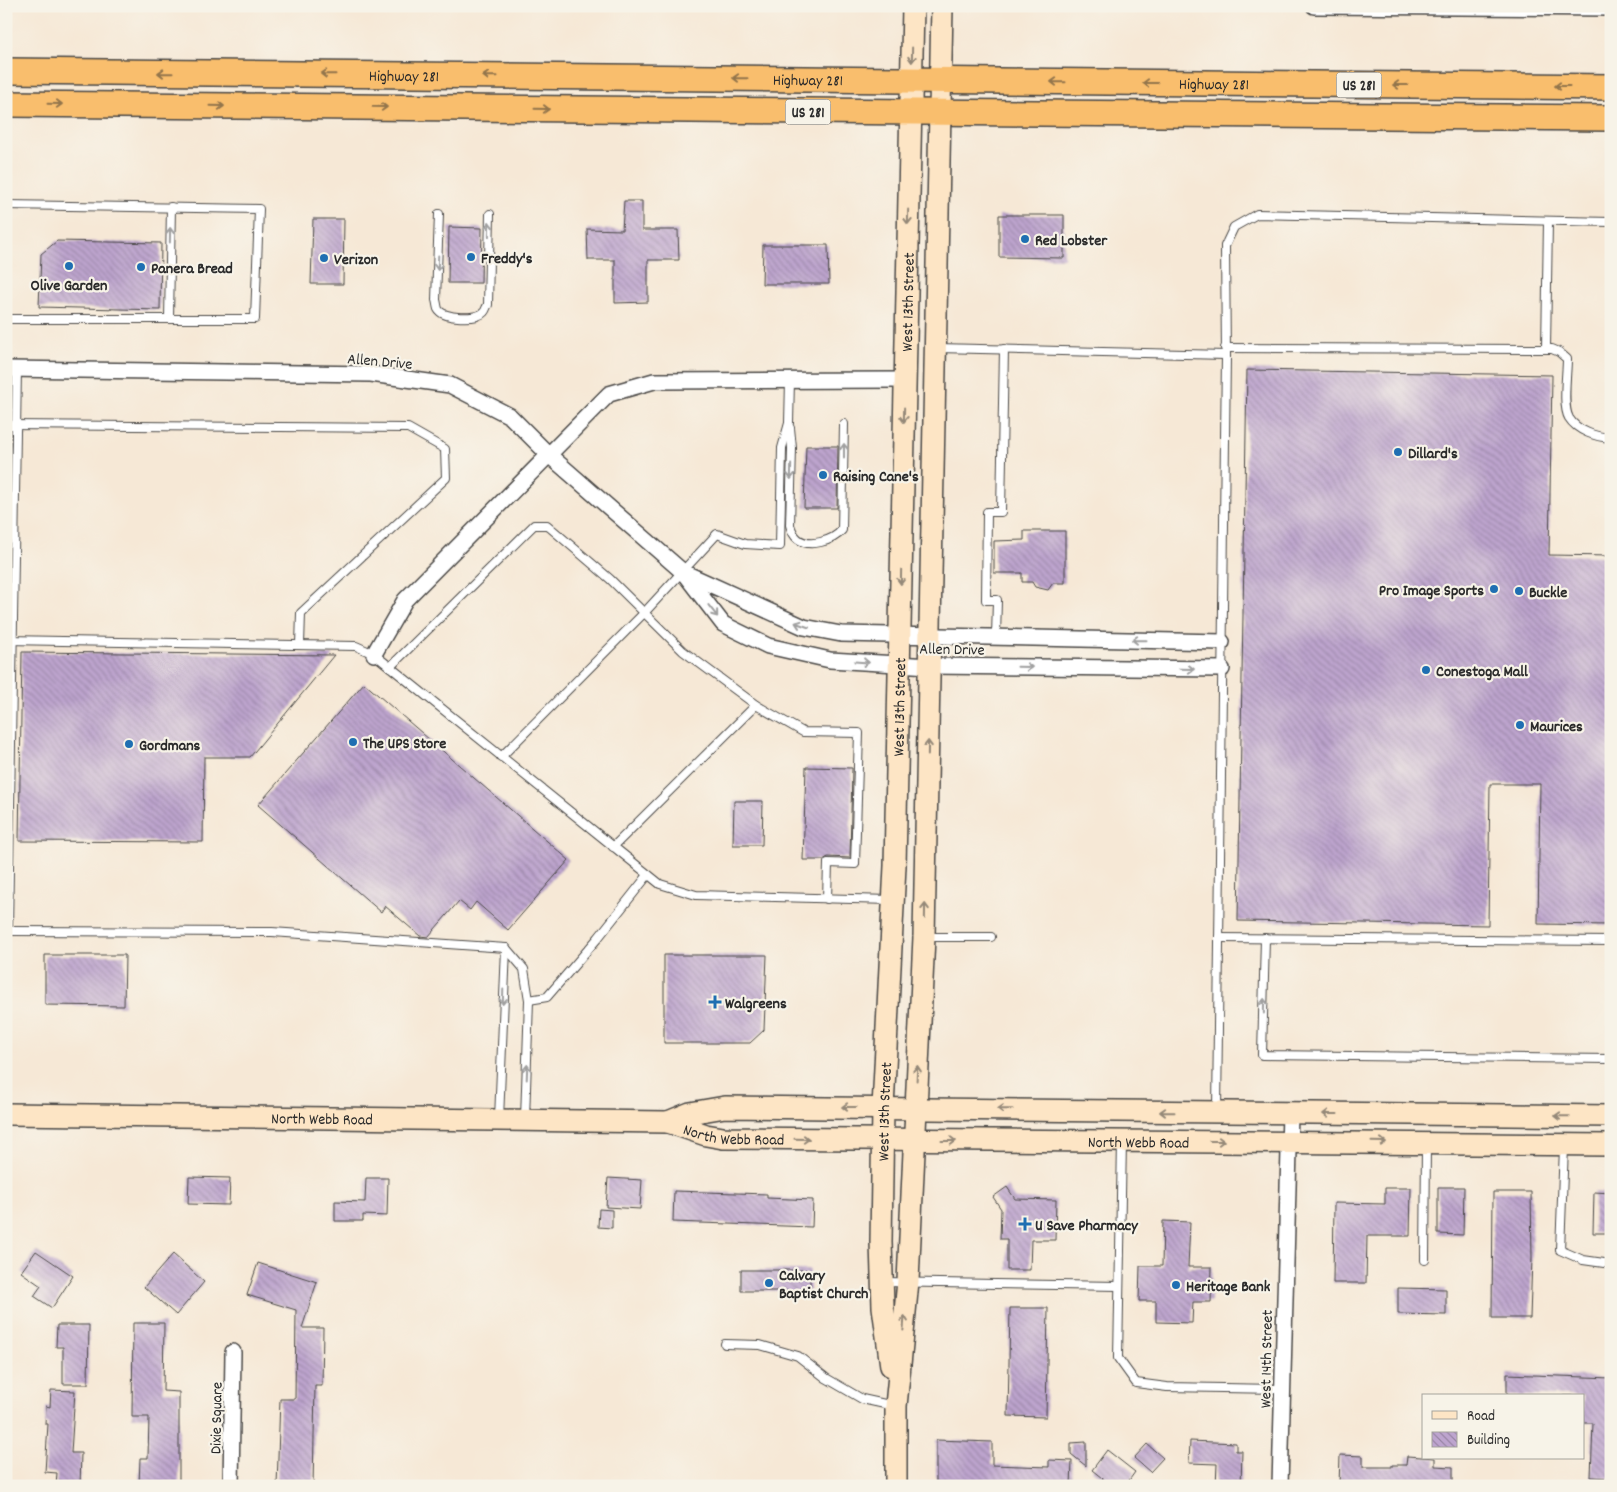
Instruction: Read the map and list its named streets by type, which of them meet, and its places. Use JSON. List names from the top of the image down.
{
  "streets": {
    "highway": ["Highway 281", "US 281"],
    "main road": ["West 13th Street", "North Webb Road"],
    "street": ["Allen Drive", "West 14th Street", "Dixie Square"]
  },
  "crossings": [
    ["Highway 281", "West 13th Street"],
    ["West 13th Street", "Allen Drive"],
    ["West 13th Street", "North Webb Road"],
    ["North Webb Road", "West 14th Street"]
  ],
  "places": {
    "other": [
      "Red Lobster",
      "Freddy's",
      "Verizon",
      "Olive Garden",
      "Panera Bread",
      "Dillard's",
      "Raising Cane's",
      "Pro Image Sports",
      "Buckle",
      "Conestoga Mall",
      "Maurices",
      "The UPS Store",
      "Gordmans",
      "Calvary Baptist Church",
      "Heritage Bank"
    ],
    "health": ["Walgreens", "U Save Pharmacy"]
  },
  "legend": ["Road", "Building"]
}
